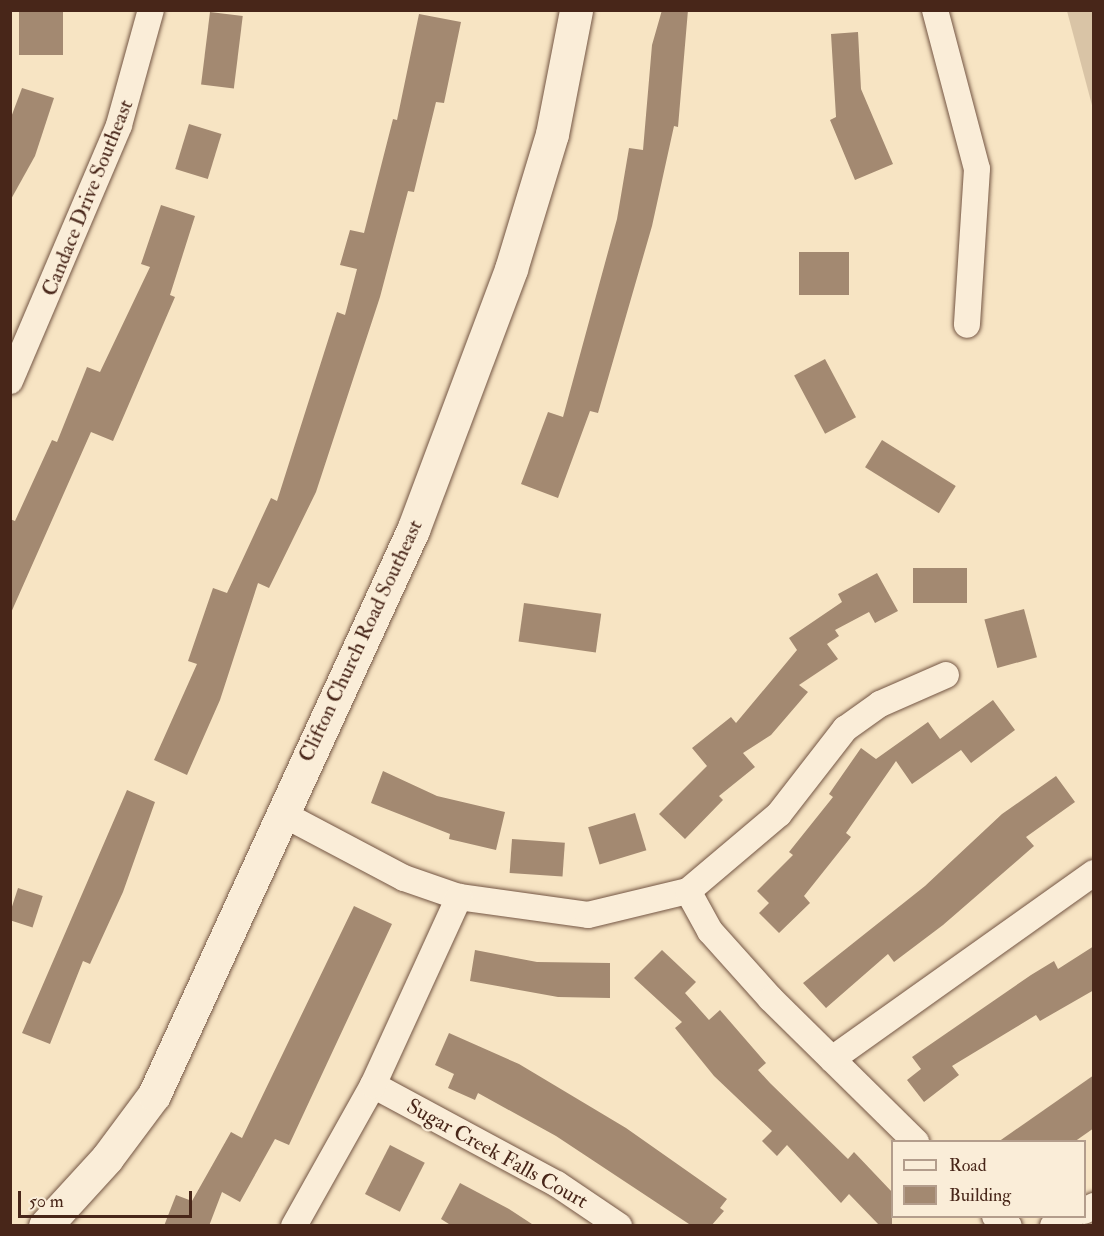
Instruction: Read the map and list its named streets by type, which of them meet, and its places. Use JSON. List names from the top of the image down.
{
  "streets": {
    "street": ["Candace Drive Southeast", "Clifton Church Road Southeast", "Sugar Creek Falls Court"]
  },
  "legend": ["Road", "Building"],
  "scale_bar": "50 m"
}
